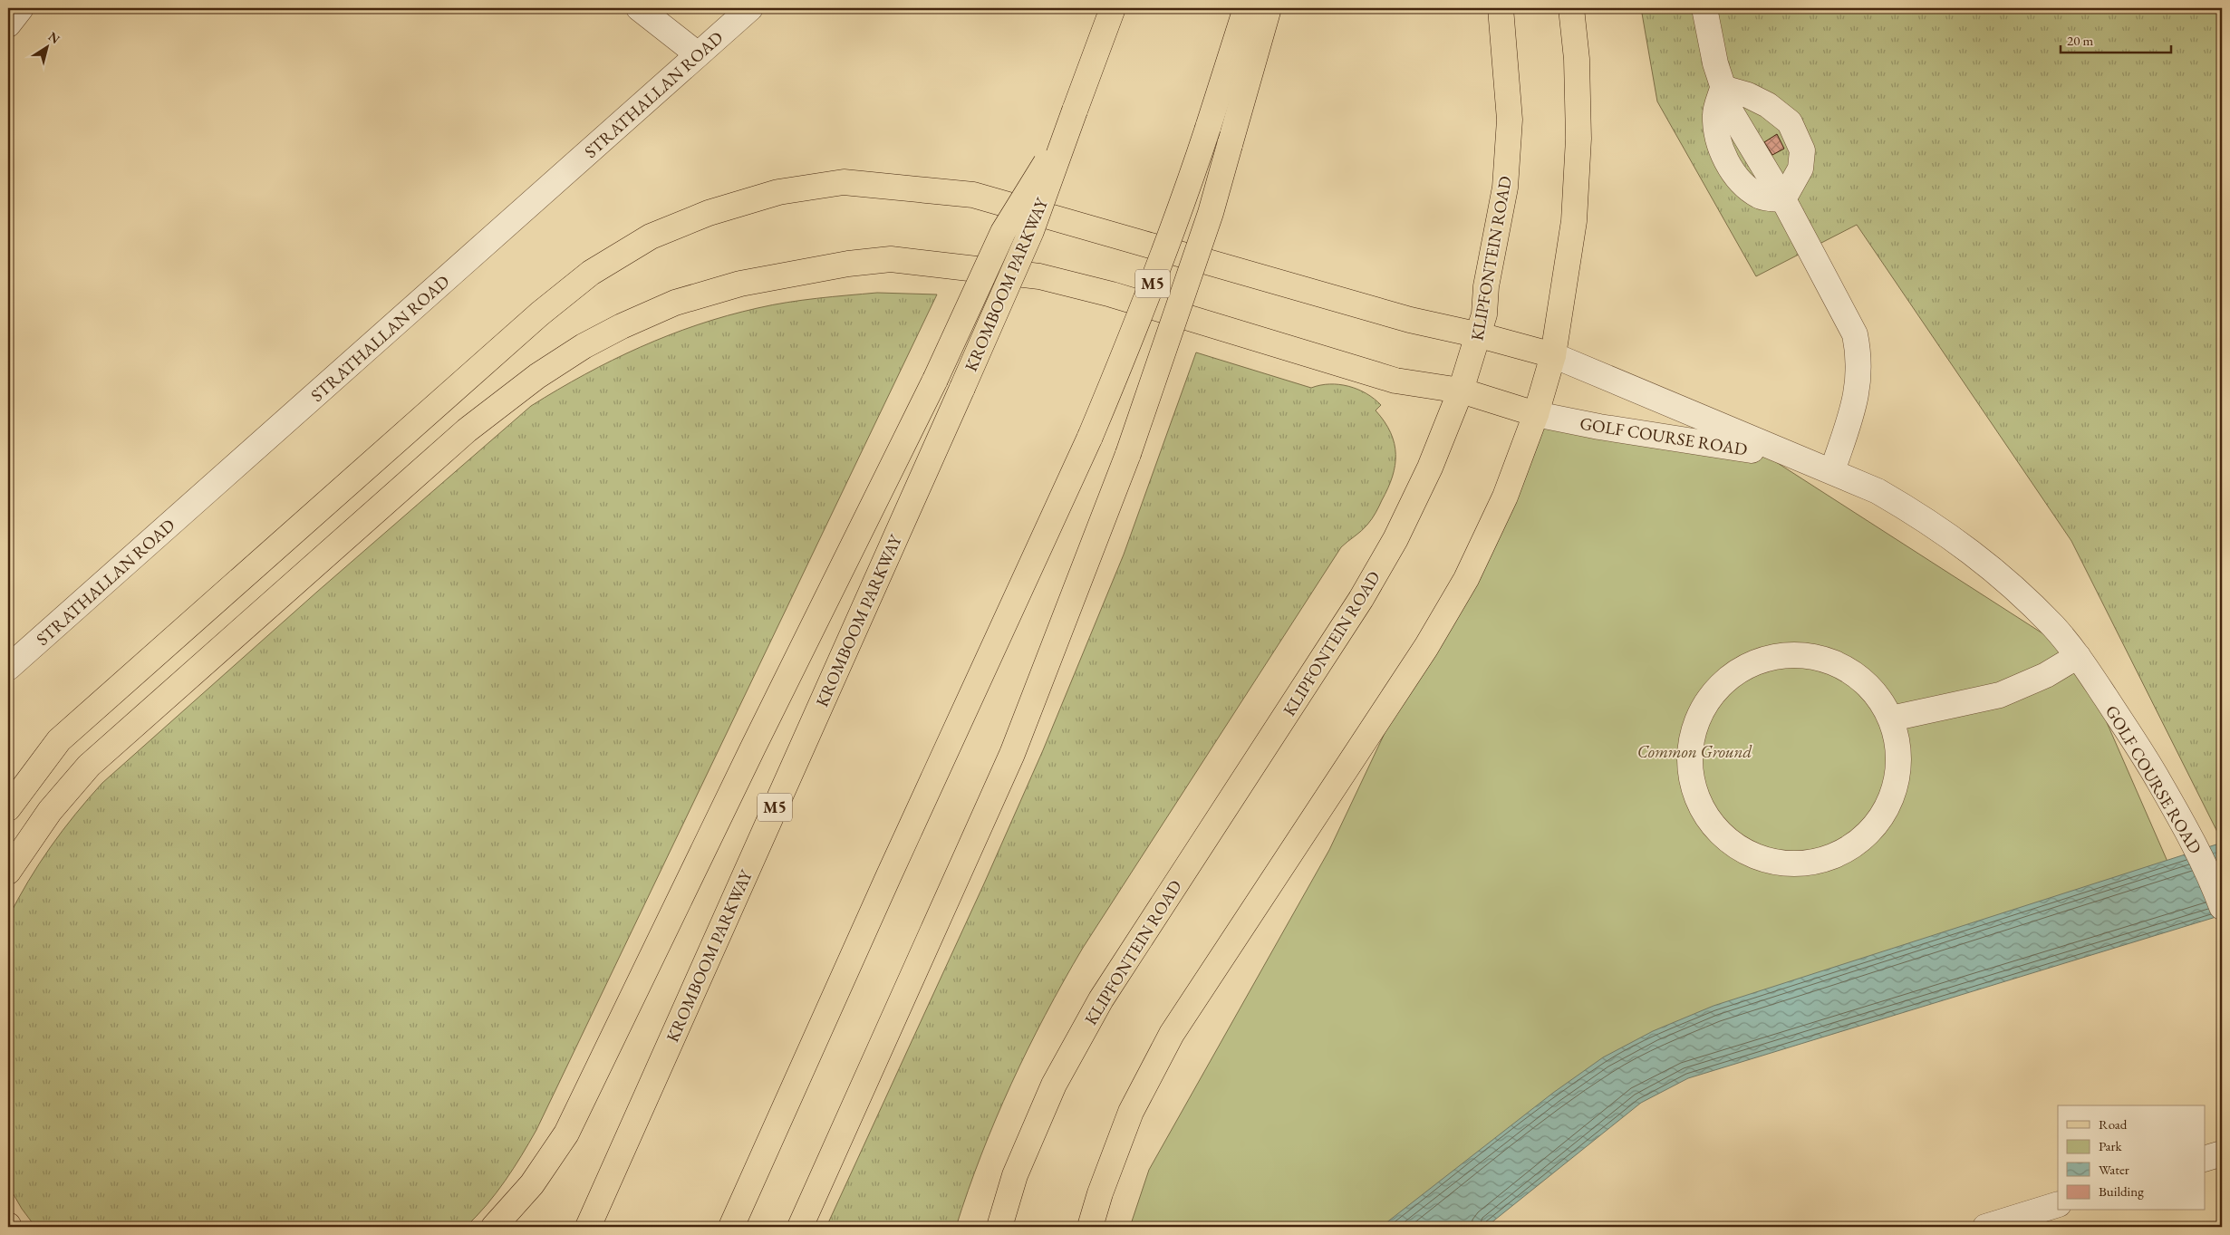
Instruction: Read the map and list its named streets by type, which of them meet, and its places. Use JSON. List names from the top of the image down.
{
  "streets": {
    "main road": ["KLIPFONTEIN ROAD", "M5", "KROMBOOM PARKWAY"],
    "street": ["STRATHALLAN ROAD", "GOLF COURSE ROAD"]
  },
  "parks": ["Common Ground"],
  "legend": [
    "Road",
    "Park",
    "Water",
    "Building"
  ],
  "scale_bar": "20 m",
  "north": "top right"
}
